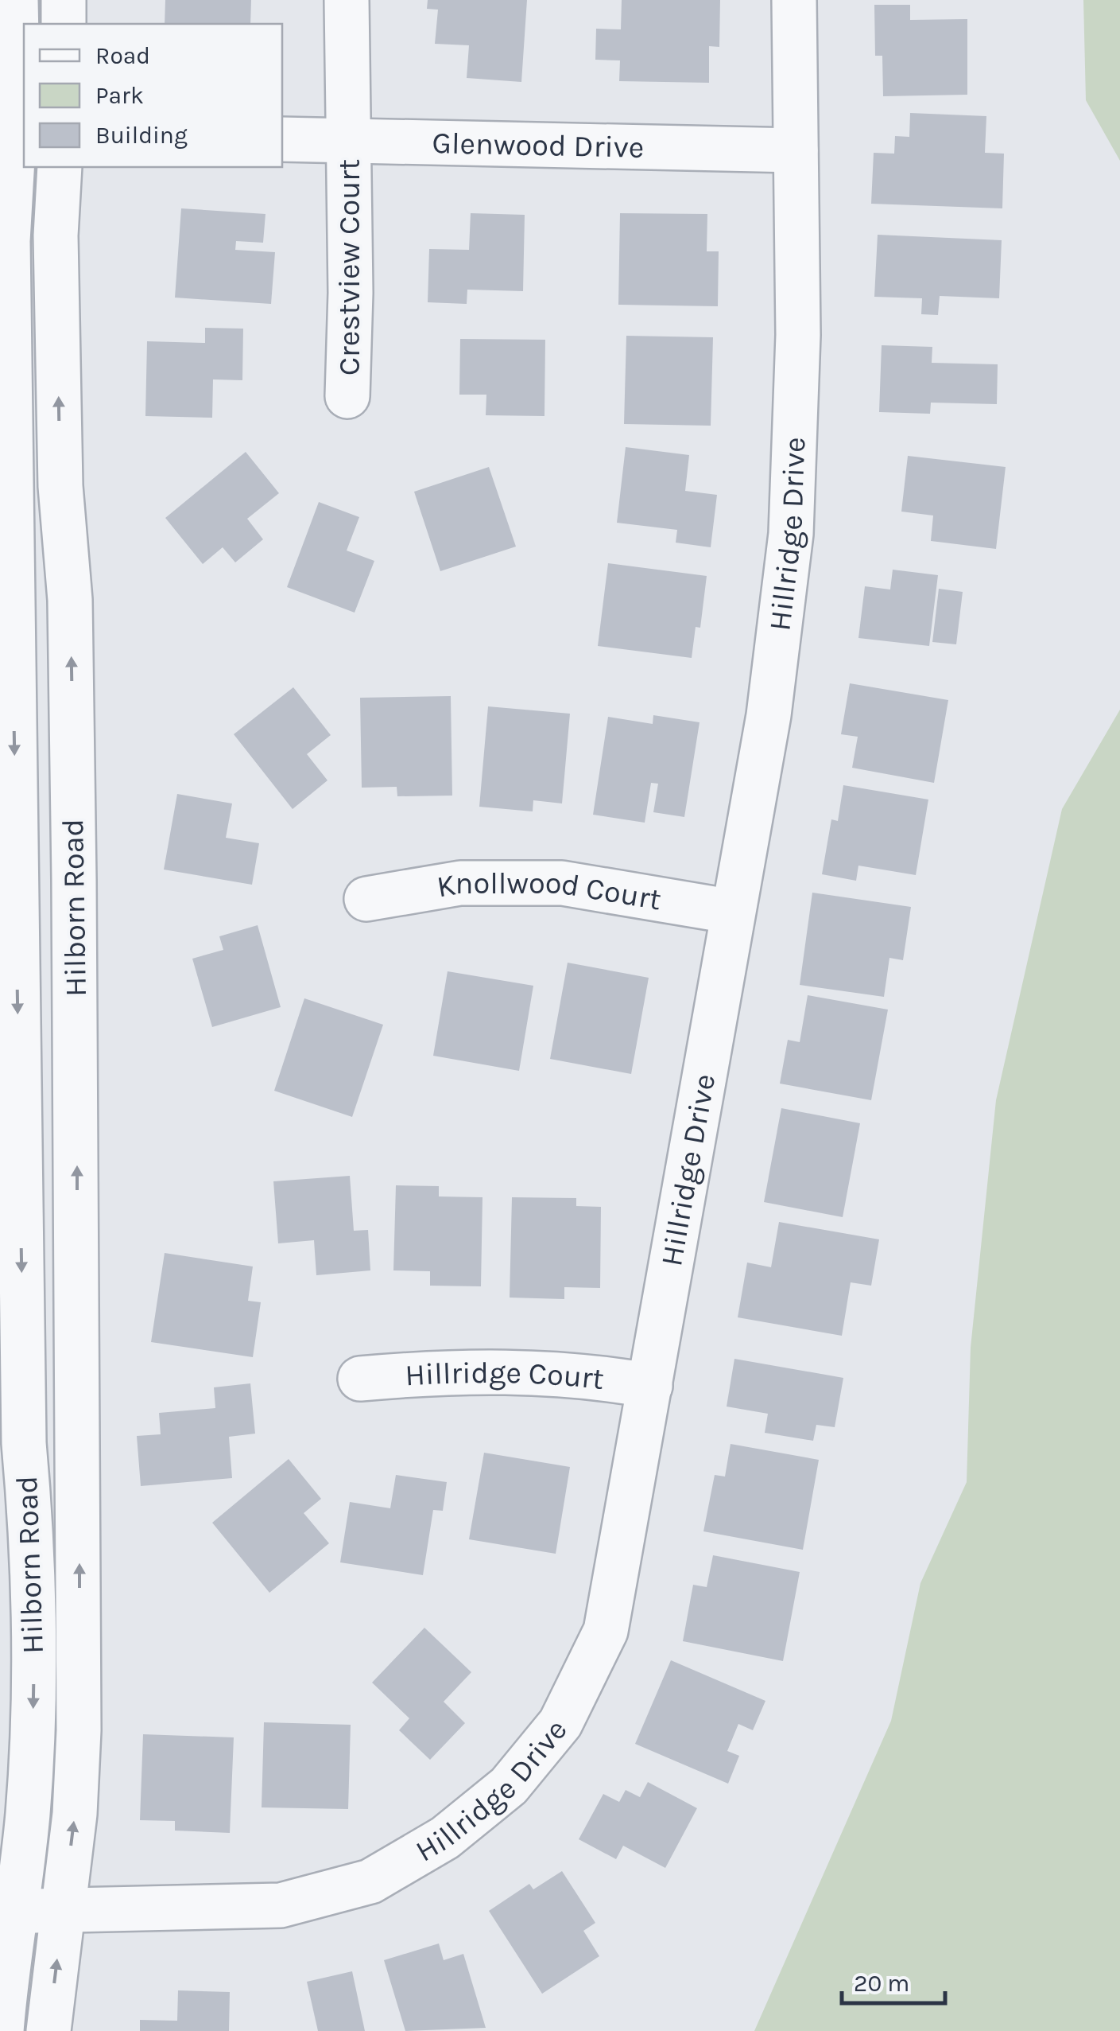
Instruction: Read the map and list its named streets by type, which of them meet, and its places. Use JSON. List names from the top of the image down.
{
  "streets": {
    "street": [
      "Glenwood Drive",
      "Crestview Court",
      "Hillridge Drive",
      "Knollwood Court",
      "Hilborn Road",
      "Hillridge Court"
    ]
  },
  "crossings": [
    ["Glenwood Drive", "Crestview Court"],
    ["Glenwood Drive", "Hillridge Drive"],
    ["Hillridge Drive", "Knollwood Court"],
    ["Hillridge Drive", "Hilborn Road"],
    ["Hillridge Drive", "Hillridge Court"]
  ],
  "legend": ["Road", "Park", "Building"],
  "scale_bar": "20 m"
}
